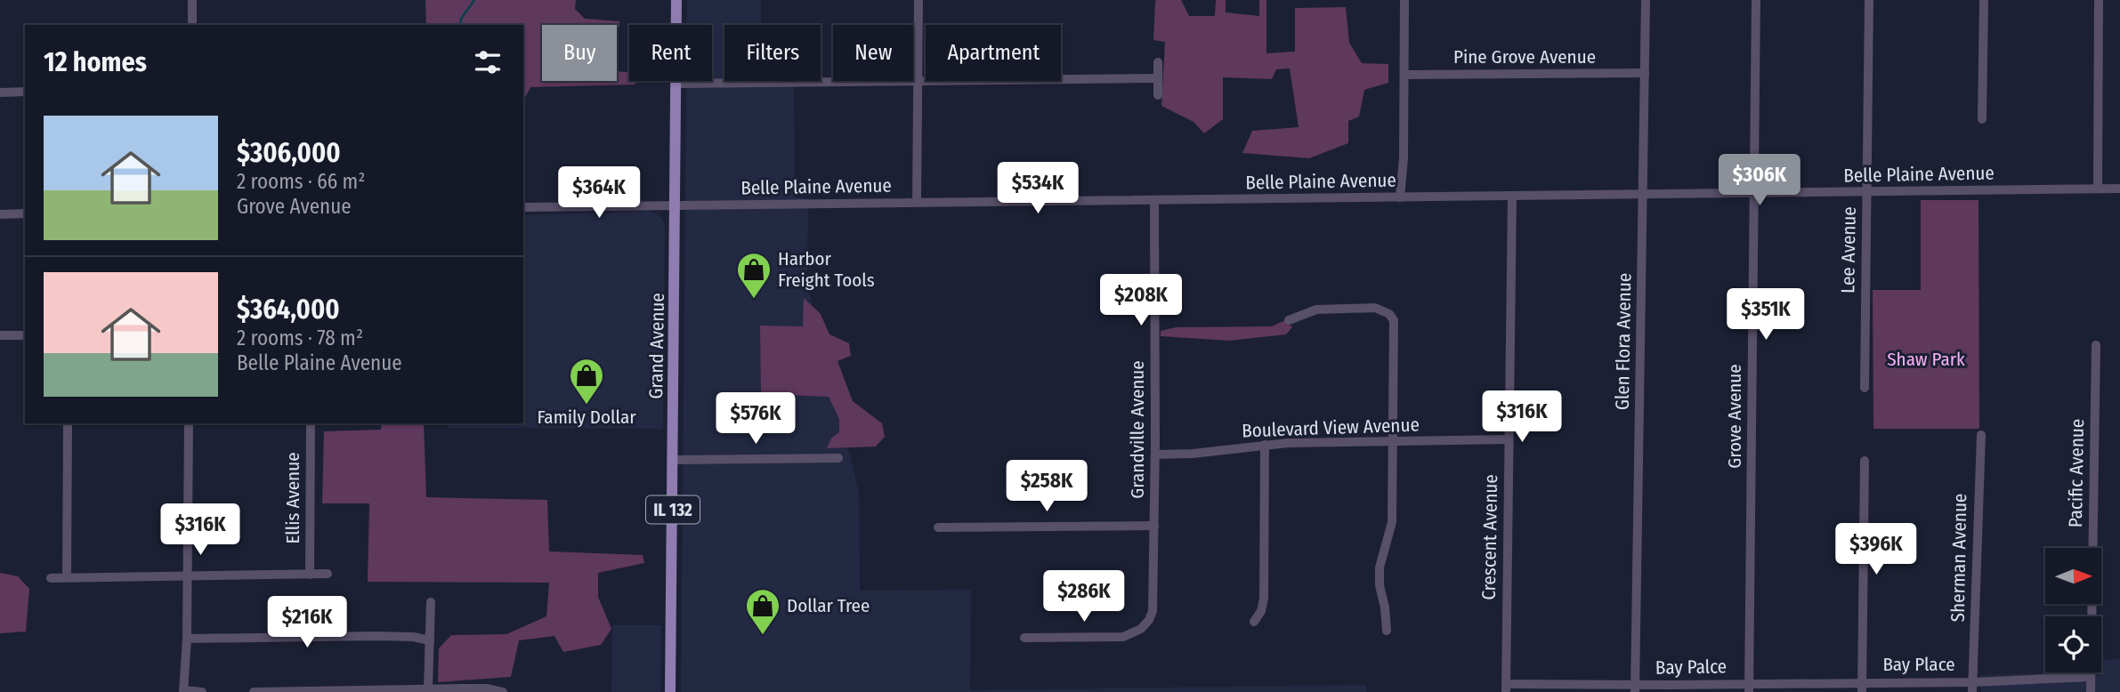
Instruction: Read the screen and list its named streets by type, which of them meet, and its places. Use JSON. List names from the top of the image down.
{
  "streets": {
    "main road": ["Grand Avenue", "IL 132"],
    "street": [
      "Pine Grove Avenue",
      "Belle Plaine Avenue",
      "Lee Avenue",
      "Glen Flora Avenue",
      "Grove Avenue",
      "Boulevard View Avenue",
      "Grandville Avenue",
      "Pacific Avenue",
      "Ellis Avenue",
      "Crescent Avenue",
      "Sherman Avenue",
      "Bay Place",
      "Bay Palce"
    ]
  },
  "crossings": [
    ["Pine Grove Avenue", "Glen Flora Avenue"],
    ["Belle Plaine Avenue", "Lee Avenue"],
    ["Belle Plaine Avenue", "Glen Flora Avenue"],
    ["Belle Plaine Avenue", "Grand Avenue"],
    ["Belle Plaine Avenue", "Grove Avenue"],
    ["Belle Plaine Avenue", "Grandville Avenue"],
    ["Belle Plaine Avenue", "Crescent Avenue"],
    ["Glen Flora Avenue", "Bay Palce"],
    ["Grove Avenue", "Bay Place"],
    ["Grove Avenue", "Bay Palce"],
    ["Boulevard View Avenue", "Grandville Avenue"],
    ["Boulevard View Avenue", "Crescent Avenue"],
    ["Pacific Avenue", "Bay Place"],
    ["Sherman Avenue", "Bay Place"],
    ["Bay Place", "Bay Palce"]
  ],
  "parks": ["Shaw Park"],
  "places": {
    "shop": ["Harbor Freight Tools", "Family Dollar", "Dollar Tree"]
  },
  "north": "right",
  "page": {
    "chip": [
      "Buy",
      "Rent",
      "Filters",
      "New",
      "Apartment"
    ],
    "heading": "12 homes",
    "list": [
      {
        "name": "$306,000",
        "note": "2 rooms · 66 m² · Grove Avenue"
      },
      {
        "name": "$364,000",
        "note": "2 rooms · 78 m² · Belle Plaine Avenue"
      }
    ],
    "price": [
      "$306K",
      "$534K",
      "$364K",
      "$208K",
      "$351K",
      "$316K",
      "$576K",
      "$258K",
      "$316K",
      "$396K",
      "$286K",
      "$216K"
    ]
  }
}
